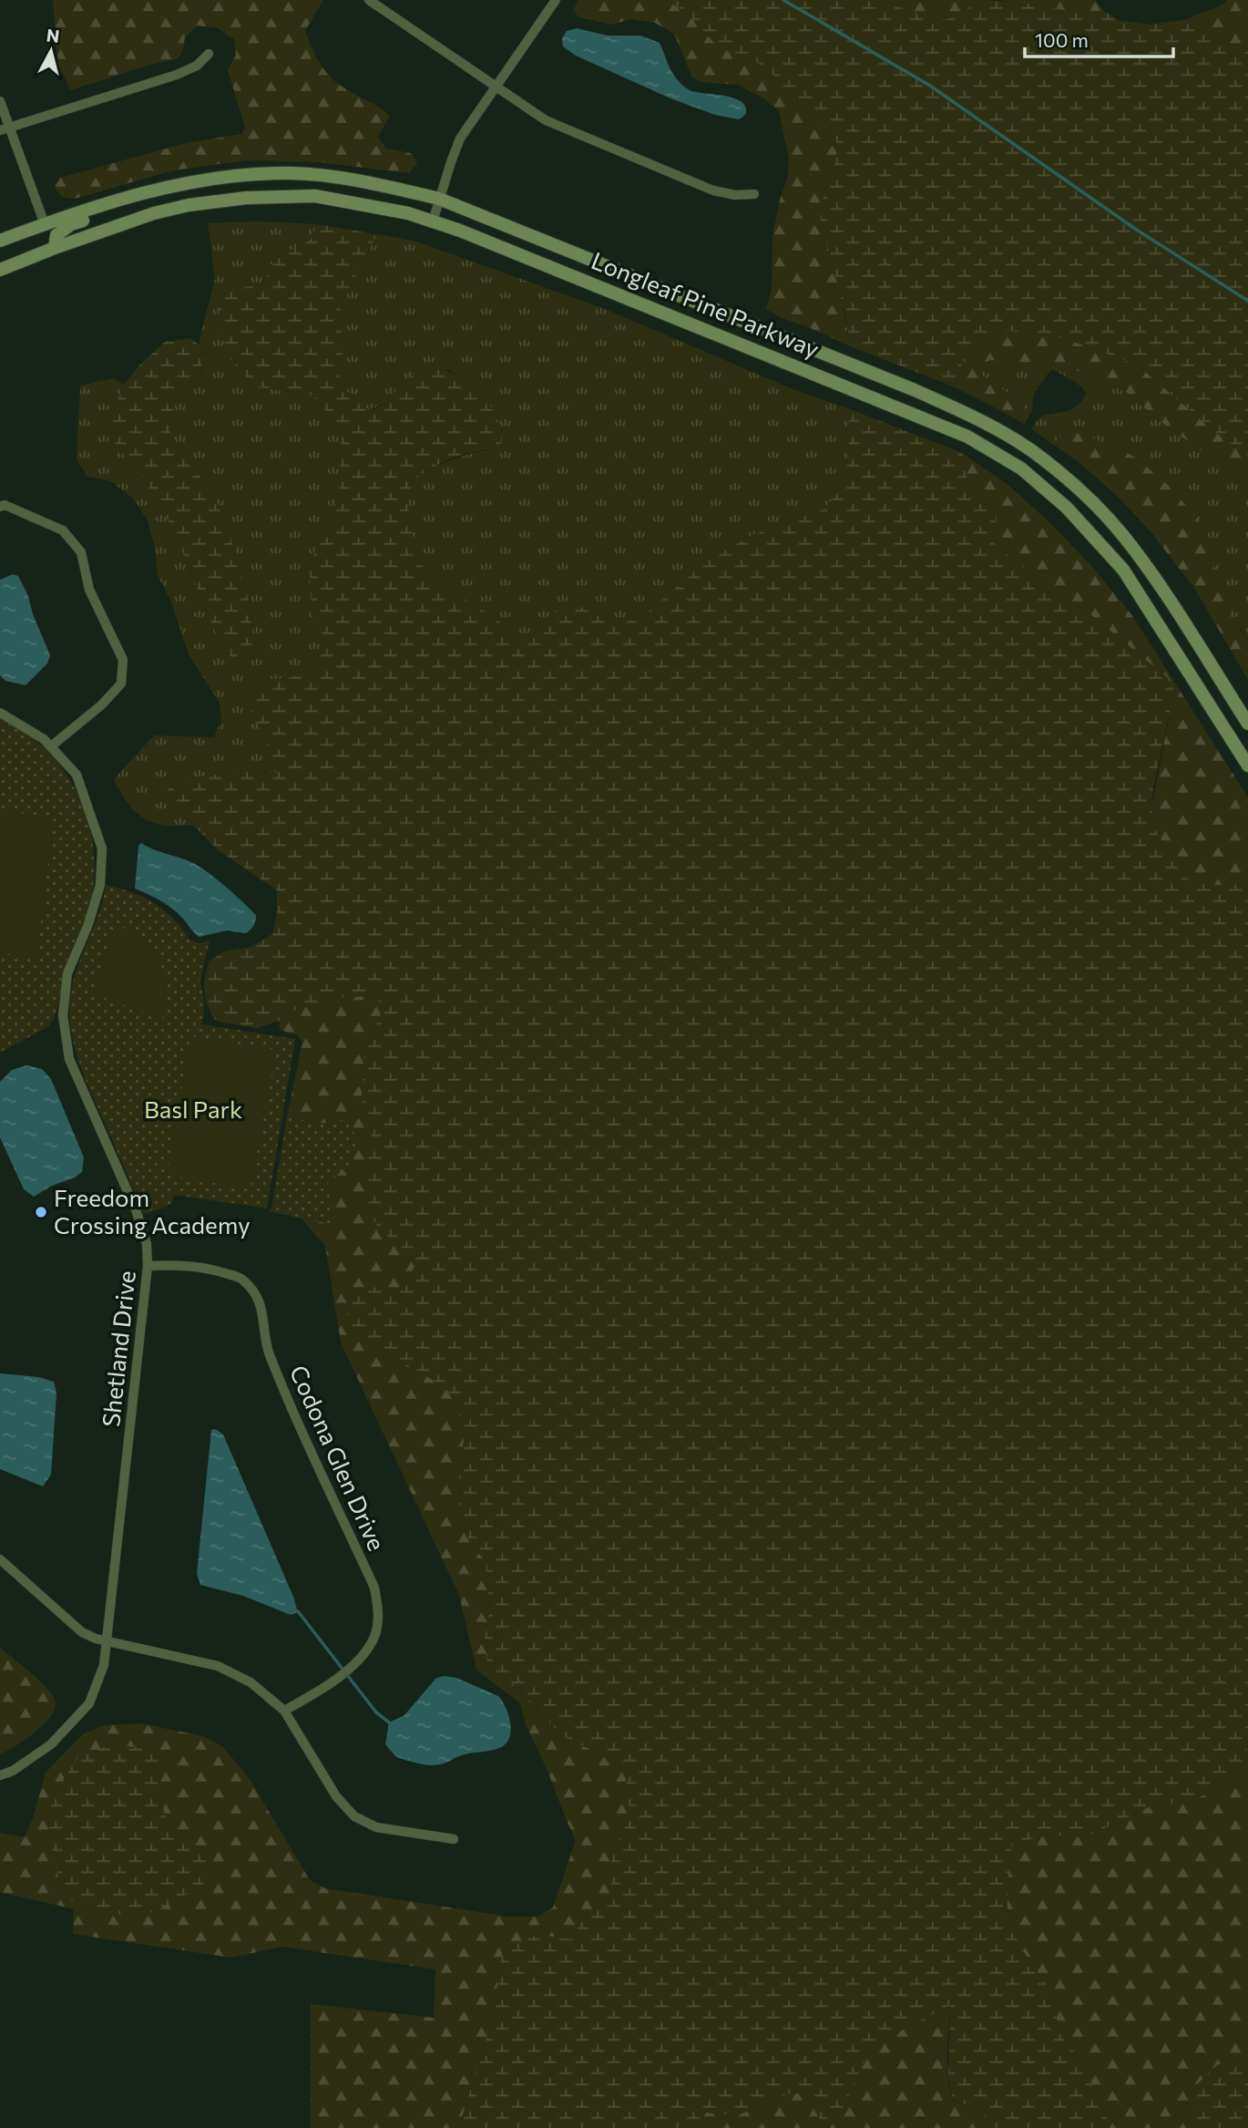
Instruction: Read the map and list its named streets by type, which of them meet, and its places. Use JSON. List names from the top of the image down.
{
  "streets": {
    "main road": ["Longleaf Pine Parkway"],
    "street": ["Shetland Drive", "Codona Glen Drive"]
  },
  "crossings": [
    ["Shetland Drive", "Codona Glen Drive"]
  ],
  "parks": ["Basl Park"],
  "places": ["Freedom Crossing Academy"],
  "scale_bar": "100 m",
  "north": "top"
}
